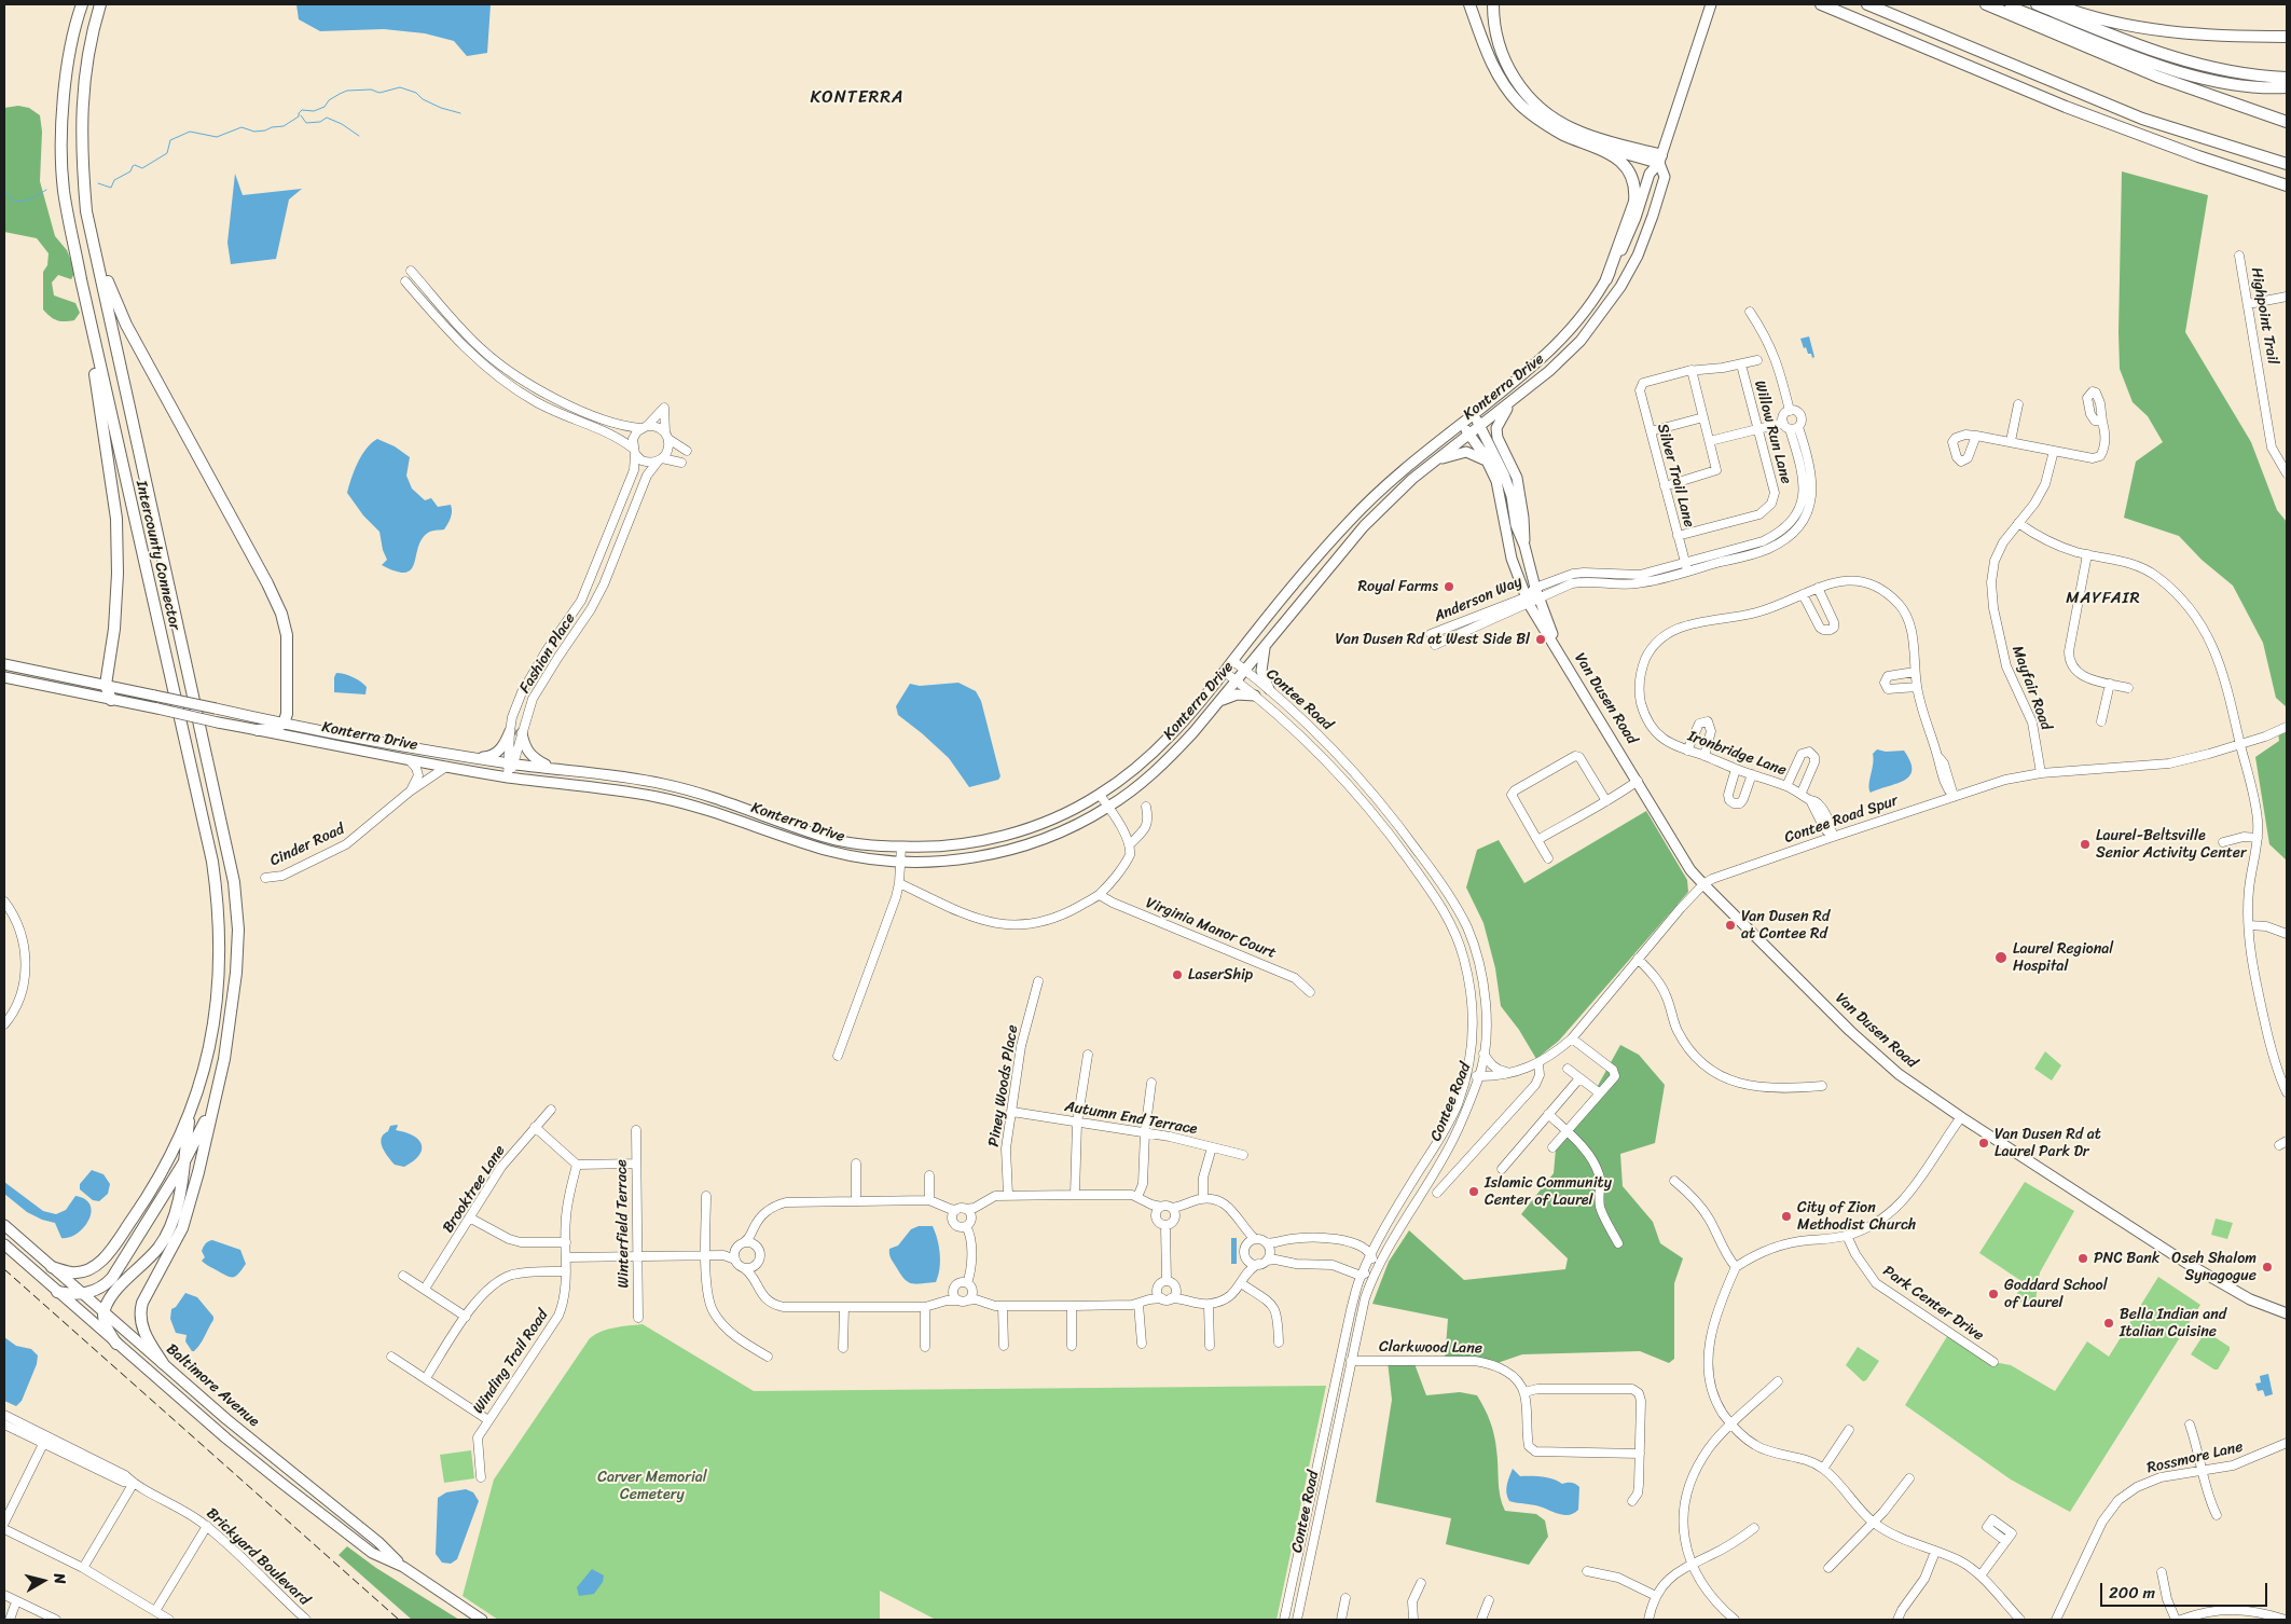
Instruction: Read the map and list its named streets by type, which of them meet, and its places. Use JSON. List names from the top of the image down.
{
  "streets": {
    "highway": ["Intercounty Connector"],
    "main road": ["Konterra Drive", "Van Dusen Road", "Baltimore Avenue"],
    "street": [
      "Highpoint Trail",
      "Willow Run Lane",
      "Silver Trail Lane",
      "Anderson Way",
      "Fashion Place",
      "Mayfair Road",
      "Contee Road",
      "Ironbridge Lane",
      "Contee Road Spur",
      "Cinder Road",
      "Virginia Manor Court",
      "Piney Woods Place",
      "Autumn End Terrace",
      "Brooktree Lane",
      "Winterfield Terrace",
      "Park Center Drive",
      "Clarkwood Lane",
      "Winding Trail Road",
      "Rossmore Lane",
      "Brickyard Boulevard"
    ]
  },
  "crossings": [
    ["Konterra Drive", "Fashion Place"],
    ["Konterra Drive", "Van Dusen Road"],
    ["Konterra Drive", "Contee Road"],
    ["Konterra Drive", "Cinder Road"],
    ["Willow Run Lane", "Silver Trail Lane"],
    ["Silver Trail Lane", "Anderson Way"],
    ["Anderson Way", "Van Dusen Road"],
    ["Mayfair Road", "Contee Road Spur"],
    ["Van Dusen Road", "Contee Road Spur"],
    ["Contee Road", "Contee Road Spur"],
    ["Contee Road", "Clarkwood Lane"],
    ["Ironbridge Lane", "Contee Road Spur"],
    ["Piney Woods Place", "Autumn End Terrace"]
  ],
  "districts": ["KONTERRA", "MAYFAIR"],
  "parks": ["Carver Memorial Cemetery"],
  "places": [
    "Royal Farms",
    "Van Dusen Rd at West Side Bl",
    "Laurel-Beltsville Senior Activity Center",
    "Van Dusen Rd at Contee Rd",
    "Laurel Regional Hospital",
    "LaserShip",
    "Van Dusen Rd at Laurel Park Dr",
    "Islamic Community Center of Laurel",
    "City of Zion Methodist Church",
    "PNC Bank",
    "Oseh Shalom Synagogue",
    "Goddard School of Laurel",
    "Bella Indian and Italian Cuisine"
  ],
  "scale_bar": "200 m",
  "north": "right"
}
